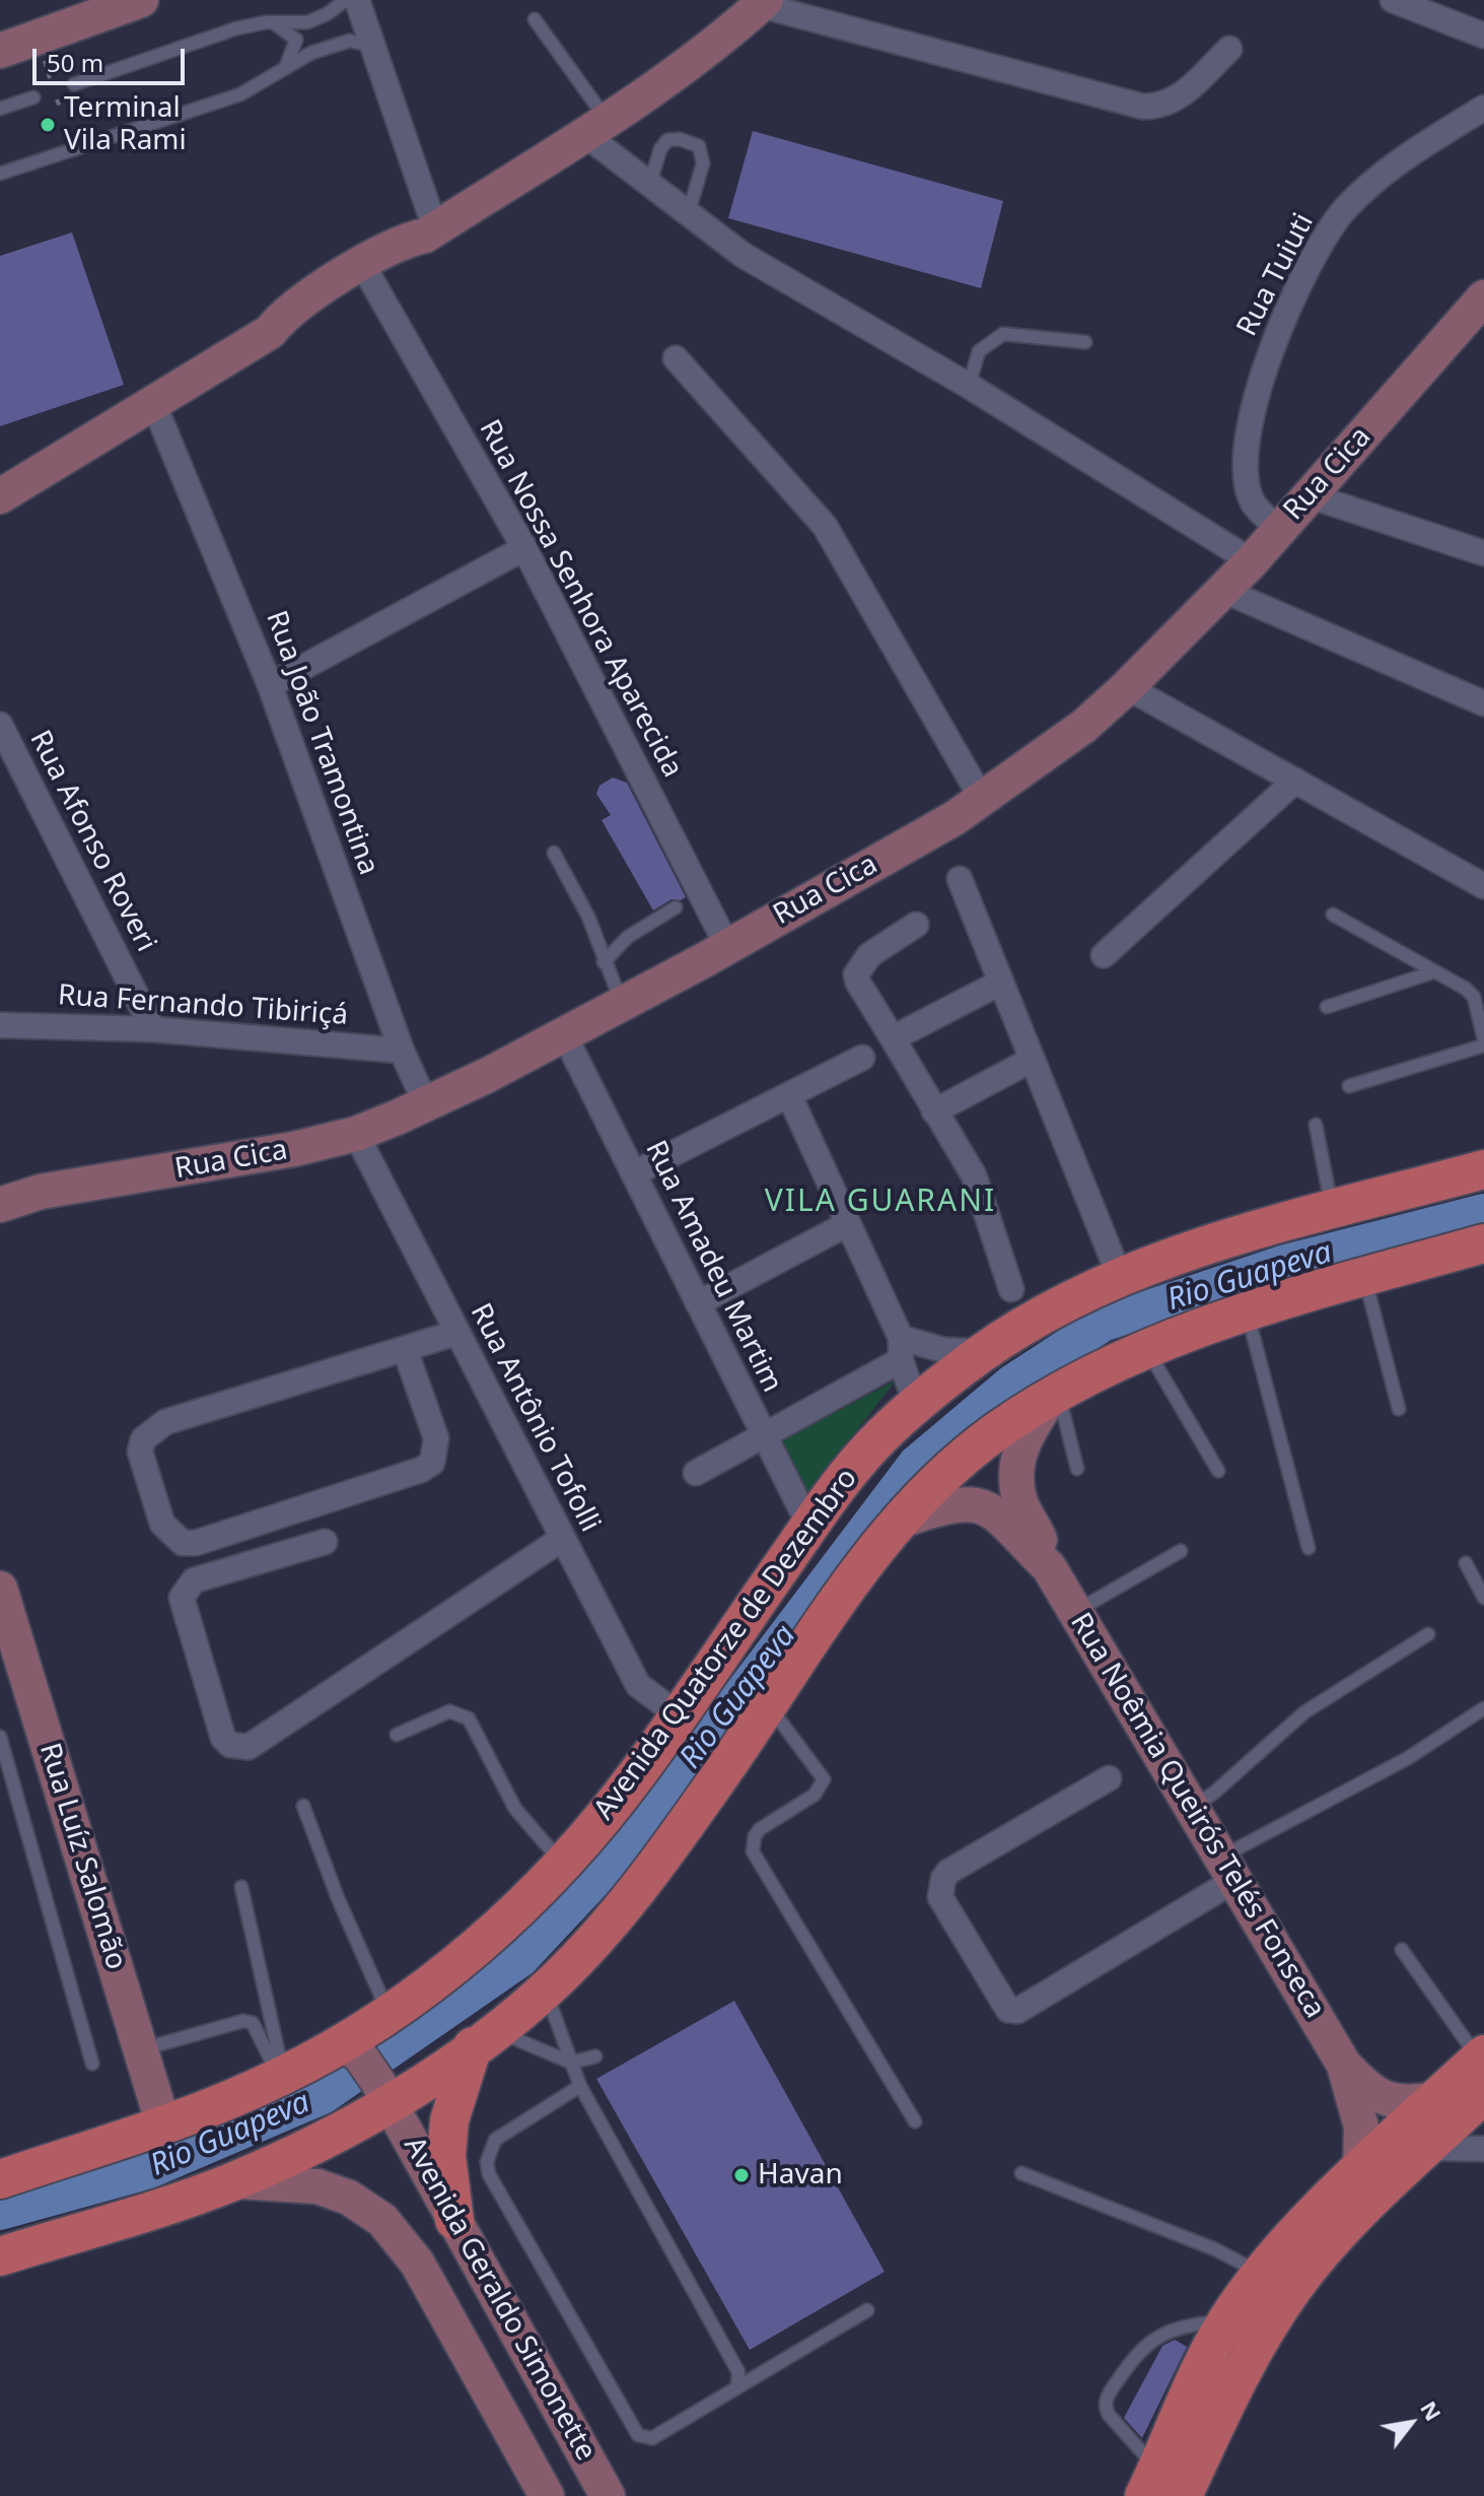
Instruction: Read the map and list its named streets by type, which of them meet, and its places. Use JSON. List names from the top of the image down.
{
  "streets": {
    "main road": ["Avenida Quatorze de Dezembro"],
    "street": [
      "Rua Tuiuti",
      "Rua Cica",
      "Rua Nossa Senhora Aparecida",
      "Rua João Tramontina",
      "Rua Afonso Roveri",
      "Rua Fernando Tibiriçá",
      "Rua Amadeu Martim",
      "Rua Antônio Tofolli",
      "Rua Noêmia Queirós Telés Fonseca",
      "Rua Luíz Salomão",
      "Avenida Geraldo Simonette"
    ]
  },
  "crossings": [
    ["Rua Tuiuti", "Rua Cica"],
    ["Rua Cica", "Rua Nossa Senhora Aparecida"],
    ["Rua Cica", "Rua João Tramontina"],
    ["Rua Cica", "Rua Amadeu Martim"],
    ["Rua Cica", "Rua Antônio Tofolli"],
    ["Rua João Tramontina", "Rua Fernando Tibiriçá"],
    ["Rua Afonso Roveri", "Rua Fernando Tibiriçá"],
    ["Rua Amadeu Martim", "Avenida Quatorze de Dezembro"],
    ["Rua Antônio Tofolli", "Avenida Quatorze de Dezembro"],
    ["Avenida Quatorze de Dezembro", "Rua Noêmia Queirós Telés Fonseca"],
    ["Avenida Quatorze de Dezembro", "Rua Luíz Salomão"],
    ["Avenida Quatorze de Dezembro", "Avenida Geraldo Simonette"]
  ],
  "districts": ["VILA GUARANI"],
  "water": ["Rio Guapeva"],
  "places": ["Terminal Vila Rami", "Havan"],
  "scale_bar": "50 m",
  "north": "top right"
}
